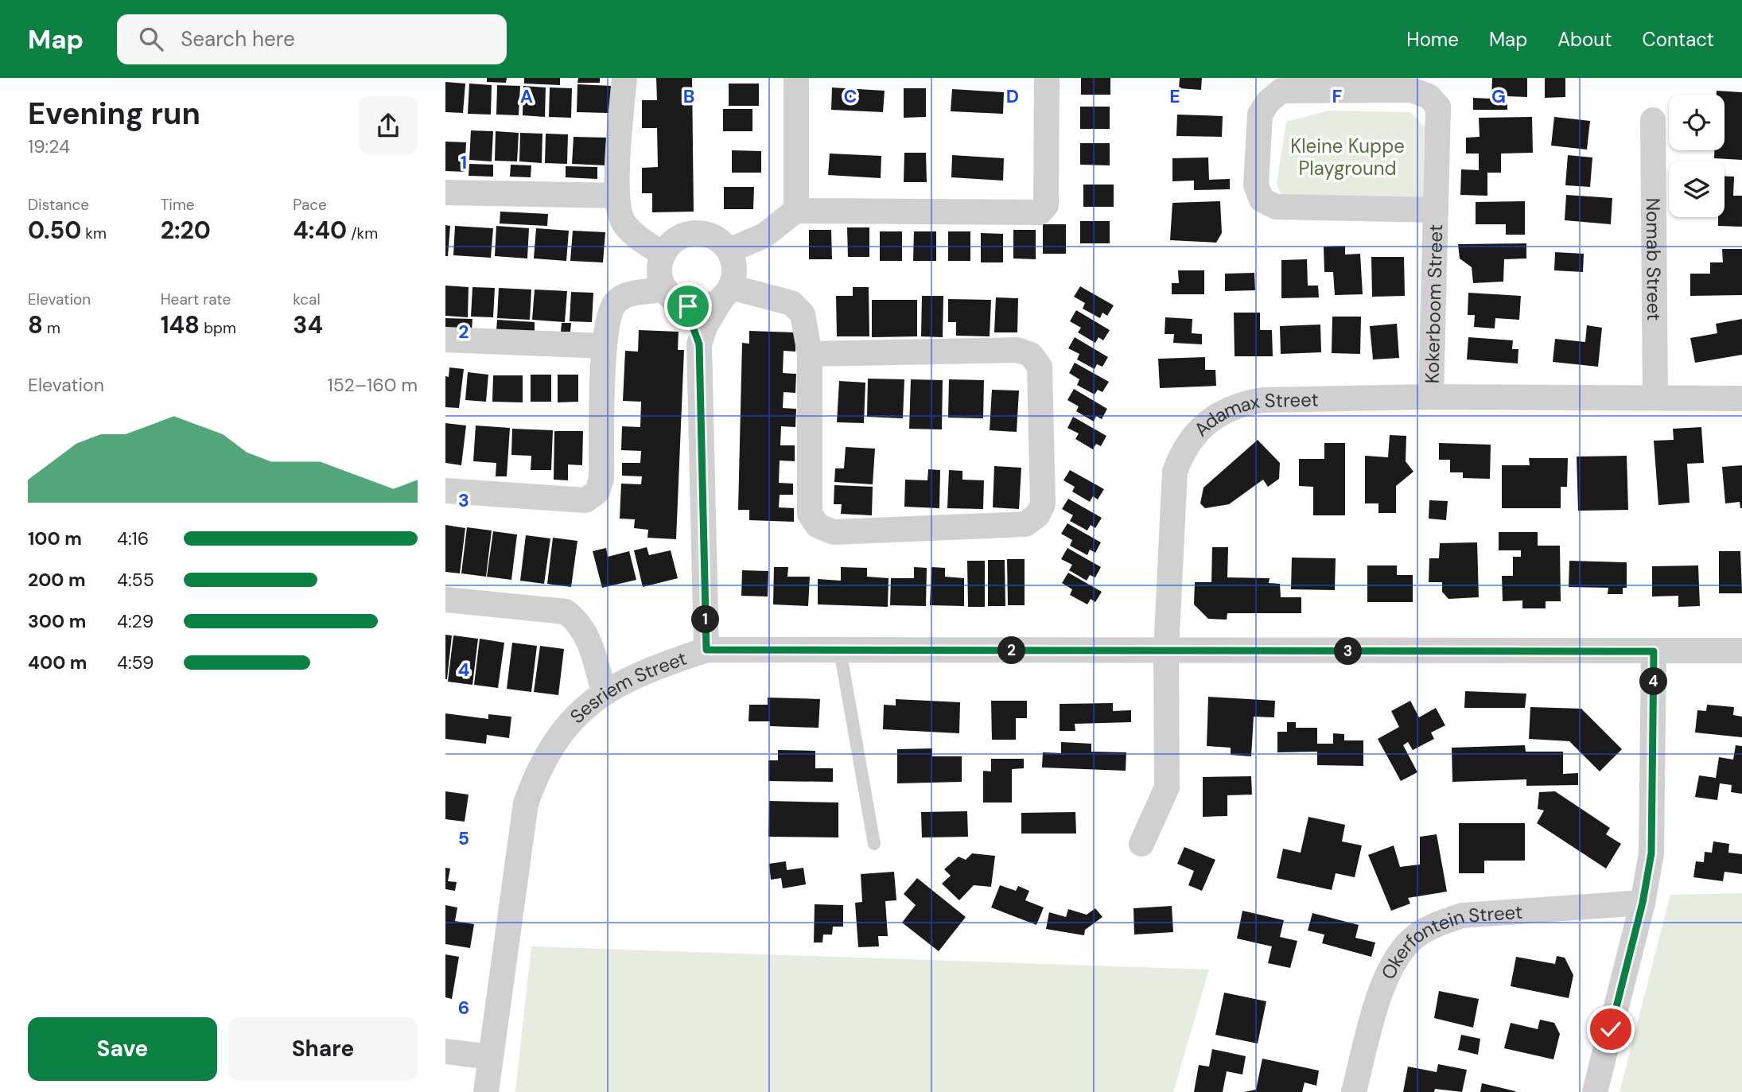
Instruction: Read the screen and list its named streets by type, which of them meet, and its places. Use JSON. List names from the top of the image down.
{
  "streets": {
    "street": [
      "Nomab Street",
      "Kokerboom Street",
      "Adamax Street",
      "Sesriem Street",
      "Okerfontein Street"
    ]
  },
  "crossings": [
    ["Nomab Street", "Adamax Street"],
    ["Kokerboom Street", "Adamax Street"],
    ["Adamax Street", "Sesriem Street"]
  ],
  "parks": ["Kleine Kuppe Playground"],
  "page": {
    "header": "Map",
    "search": "Search here",
    "nav": [
      "Home",
      "Map",
      "About",
      "Contact"
    ],
    "heading": ["Evening run", "19:24"],
    "stats": [
      ["Distance", "0.50 km"],
      ["Time", "2:20"],
      ["Pace", "4:40 /km"],
      ["Elevation", "8 m"],
      ["Heart rate", "148 bpm"],
      ["kcal", "34"]
    ],
    "chart": ["Elevation", "152–160 m"],
    "list": [
      {
        "name": "100 m",
        "note": "4:16"
      },
      {
        "name": "200 m",
        "note": "4:55"
      },
      {
        "name": "300 m",
        "note": "4:29"
      },
      {
        "name": "400 m",
        "note": "4:59"
      }
    ],
    "pins": [
      "1",
      "2",
      "3",
      "4"
    ],
    "buttons": ["Save", "Share"]
  },
  "grid": {
    "columns": [
      "A",
      "B",
      "C",
      "D",
      "E",
      "F",
      "G"
    ],
    "rows": [
      "1",
      "2",
      "3",
      "4",
      "5",
      "6"
    ]
  }
}
